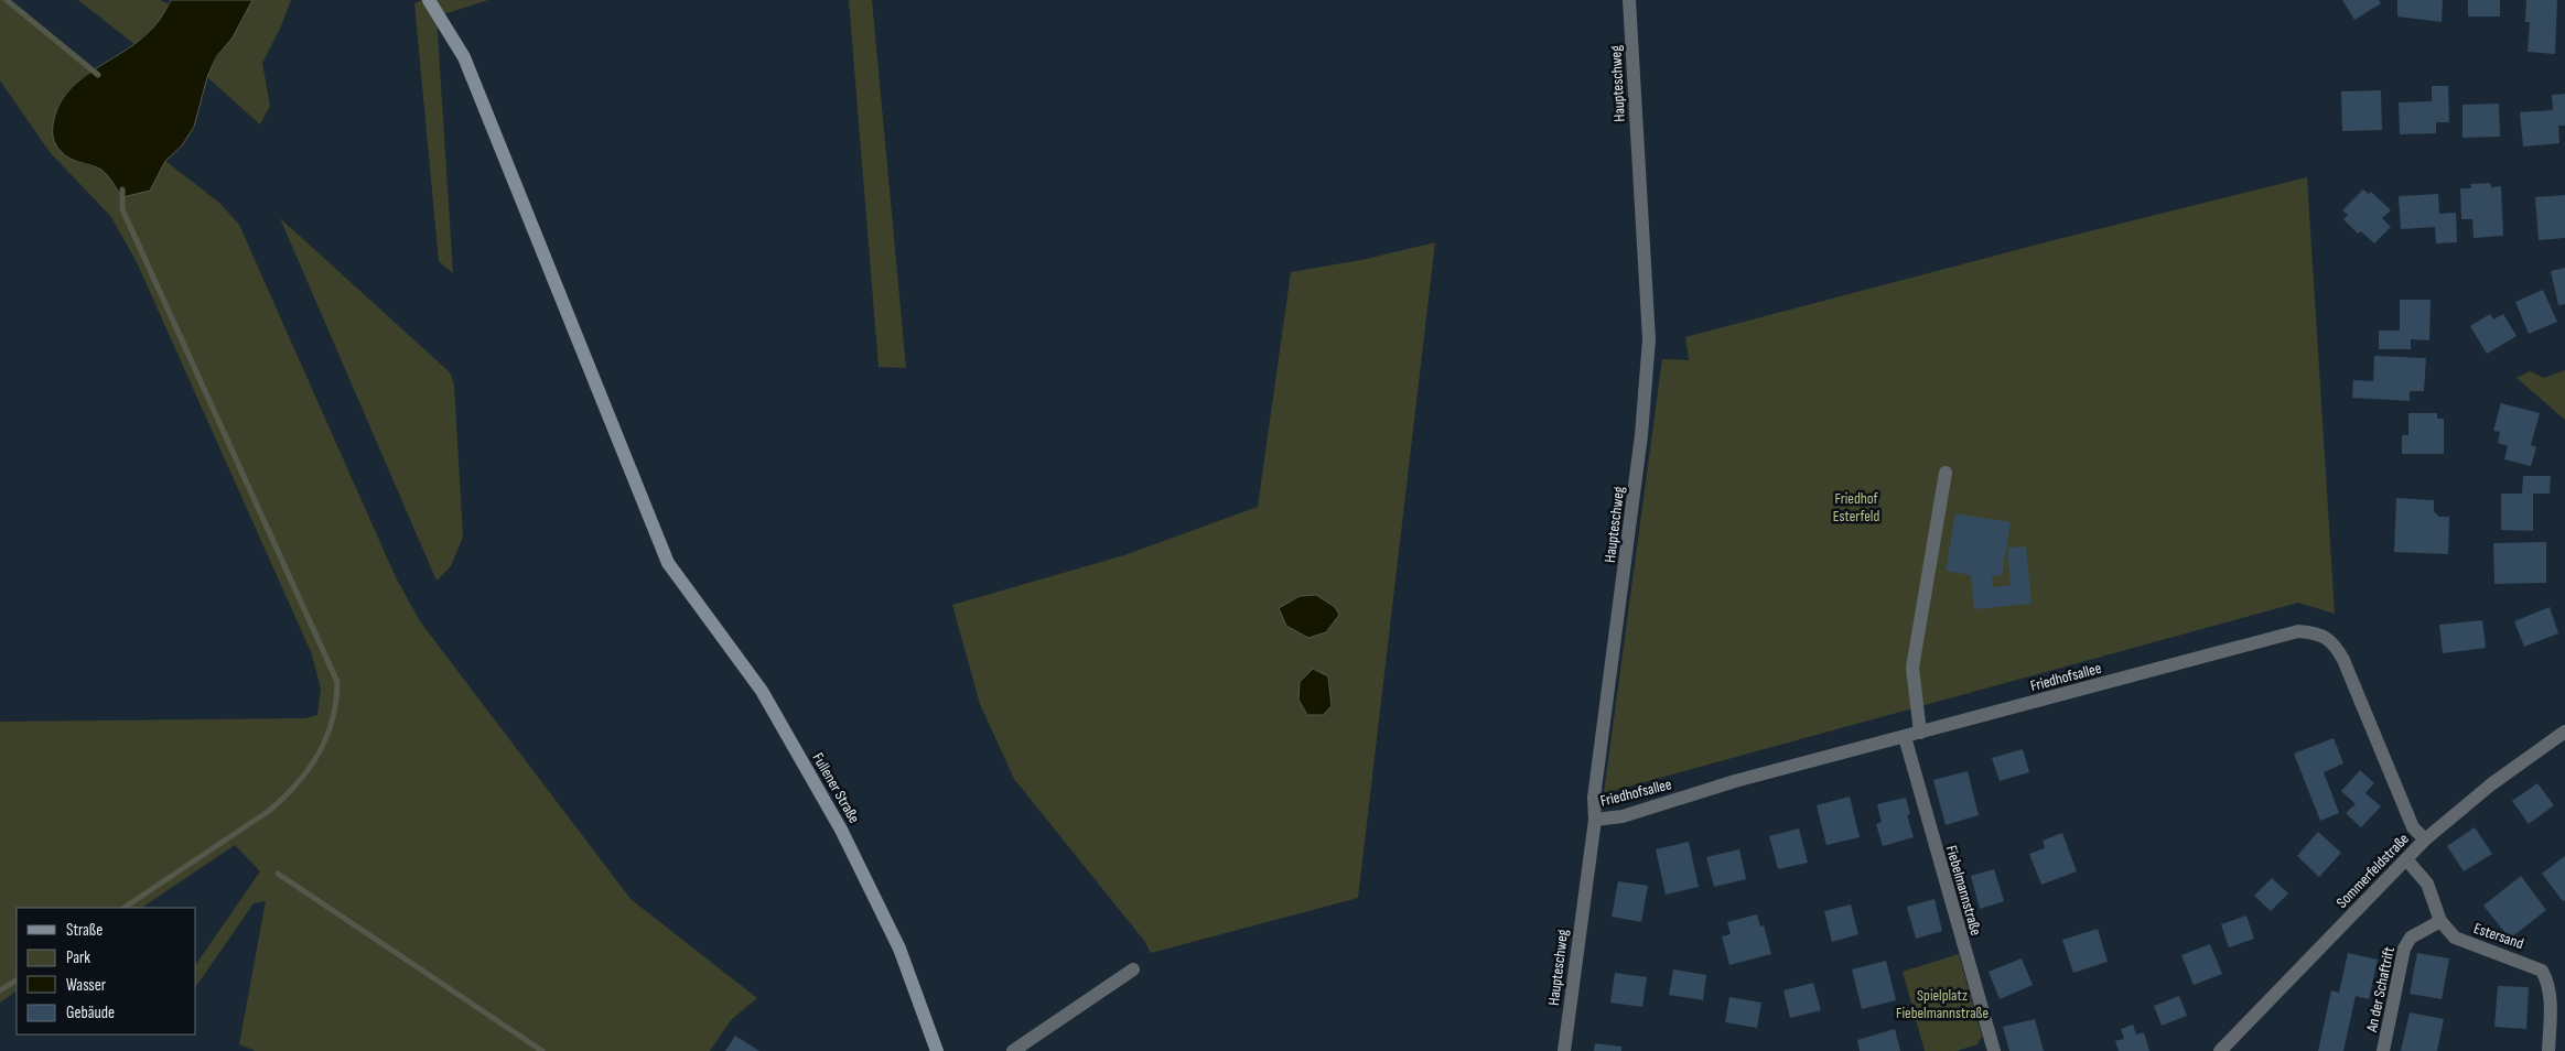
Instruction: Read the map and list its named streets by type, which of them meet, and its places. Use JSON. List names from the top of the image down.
{
  "streets": {
    "main road": ["Fullener Straße"],
    "street": [
      "Haupteschweg",
      "Friedhofsallee",
      "Sommerfeldstraße",
      "Fiebelmannstraße",
      "Estersand",
      "An der Schaftrift"
    ]
  },
  "crossings": [
    ["Haupteschweg", "Friedhofsallee"],
    ["Friedhofsallee", "Sommerfeldstraße"],
    ["Friedhofsallee", "Fiebelmannstraße"],
    ["Sommerfeldstraße", "Estersand"],
    ["Estersand", "An der Schaftrift"]
  ],
  "parks": ["Friedhof Esterfeld", "Spielplatz Fiebelmannstraße"],
  "legend": [
    "Straße",
    "Park",
    "Wasser",
    "Gebäude"
  ]
}
